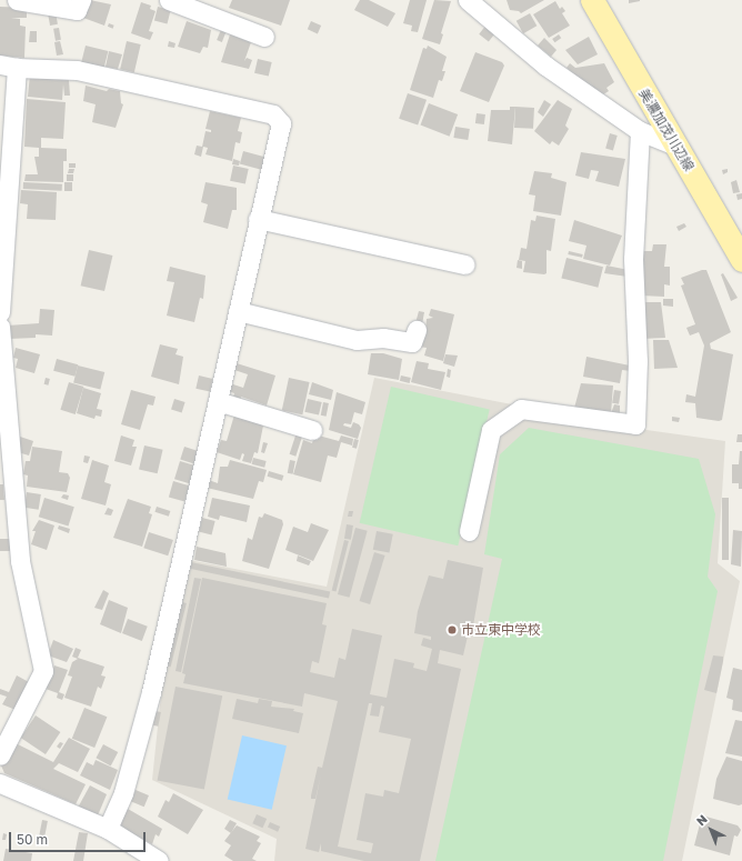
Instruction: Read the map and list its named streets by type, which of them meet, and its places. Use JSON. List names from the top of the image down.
{
  "streets": {
    "main road": ["美濃加茂川辺線"]
  },
  "places": ["市立東中学校"],
  "scale_bar": "50 m",
  "north": "top left"
}
